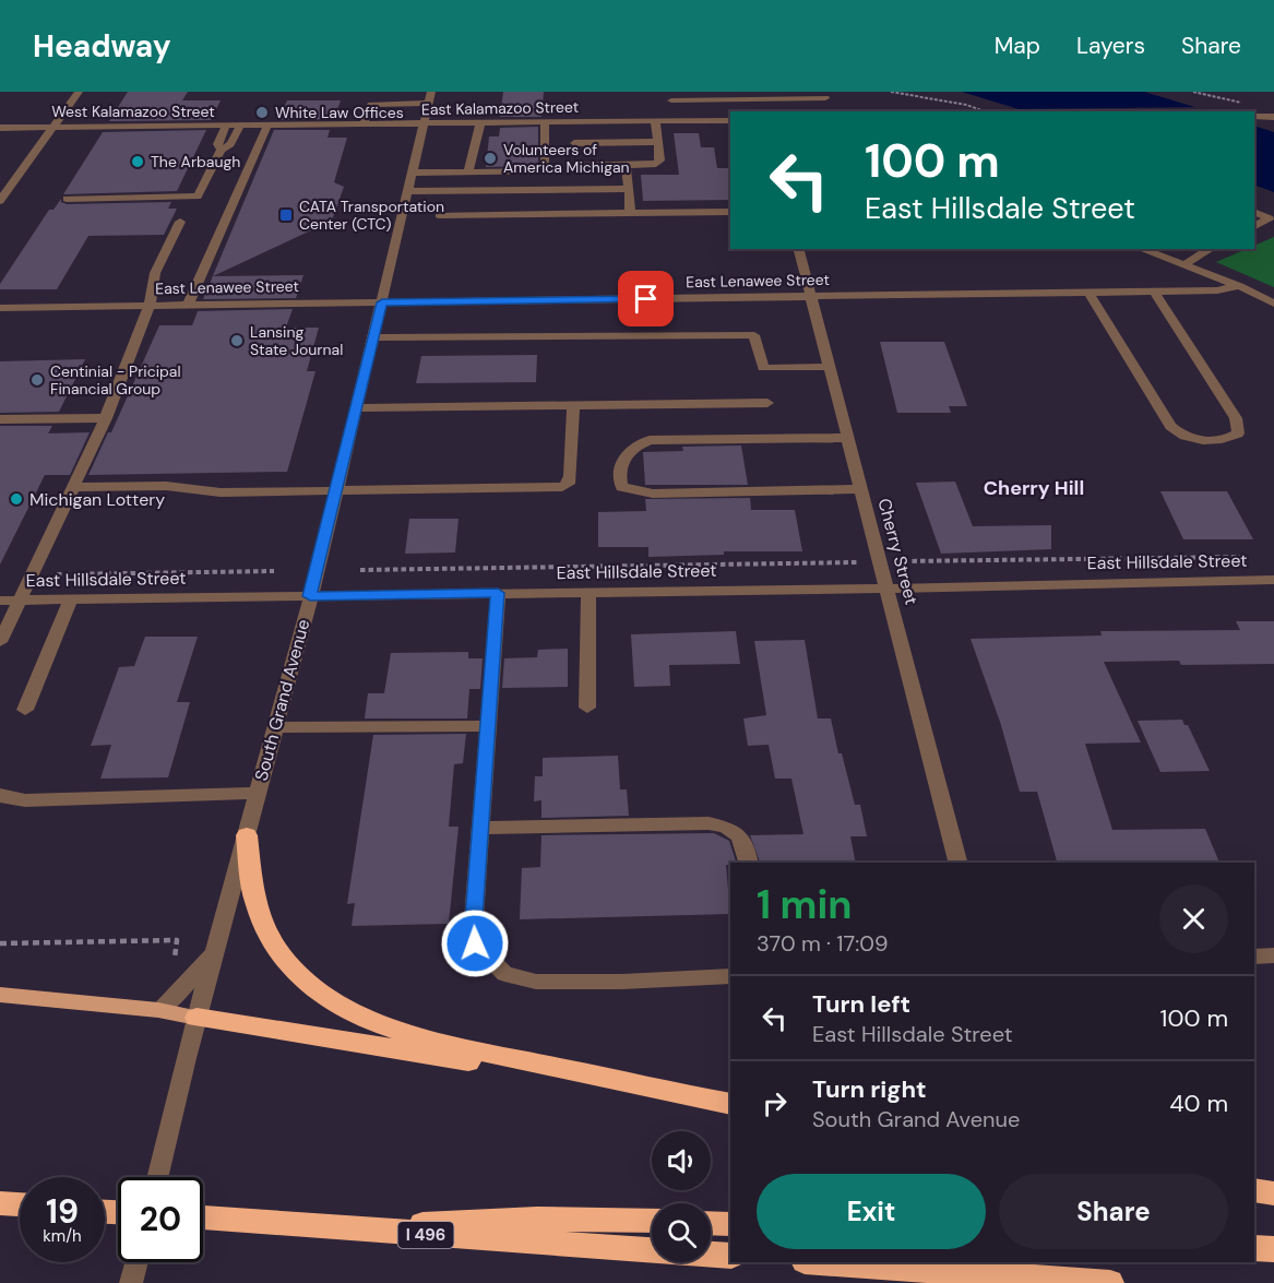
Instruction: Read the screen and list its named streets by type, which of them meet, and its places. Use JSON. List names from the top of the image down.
{
  "streets": {
    "highway": ["I 496"],
    "street": [
      "East Kalamazoo Street",
      "West Kalamazoo Street",
      "East Lenawee Street",
      "Cherry Street",
      "East Hillsdale Street",
      "South Grand Avenue"
    ]
  },
  "crossings": [
    ["East Kalamazoo Street", "West Kalamazoo Street"],
    ["East Kalamazoo Street", "South Grand Avenue"],
    ["East Lenawee Street", "Cherry Street"],
    ["East Lenawee Street", "South Grand Avenue"],
    ["Cherry Street", "East Hillsdale Street"],
    ["East Hillsdale Street", "South Grand Avenue"]
  ],
  "districts": ["Cherry Hill"],
  "places": {
    "other": [
      "White Law Offices",
      "Volunteers of America Michigan",
      "The Arbaugh",
      "Lansing State Journal",
      "Centinial - Pricipal Financial Group",
      "Michigan Lottery"
    ],
    "transit": ["CATA Transportation Center (CTC)"]
  },
  "page": {
    "header": "Headway",
    "nav": ["Map", "Layers", "Share"],
    "turn": ["100 m", "East Hillsdale Street"],
    "heading": ["1 min", "370 m · 17:09"],
    "list": [
      {
        "name": "Turn left",
        "note": "East Hillsdale Street",
        "value": "100 m"
      },
      {
        "name": "Turn right",
        "note": "South Grand Avenue",
        "value": "40 m"
      }
    ],
    "buttons": ["Exit", "Share"],
    "speed": "19 km/h",
    "limit": "20"
  }
}
